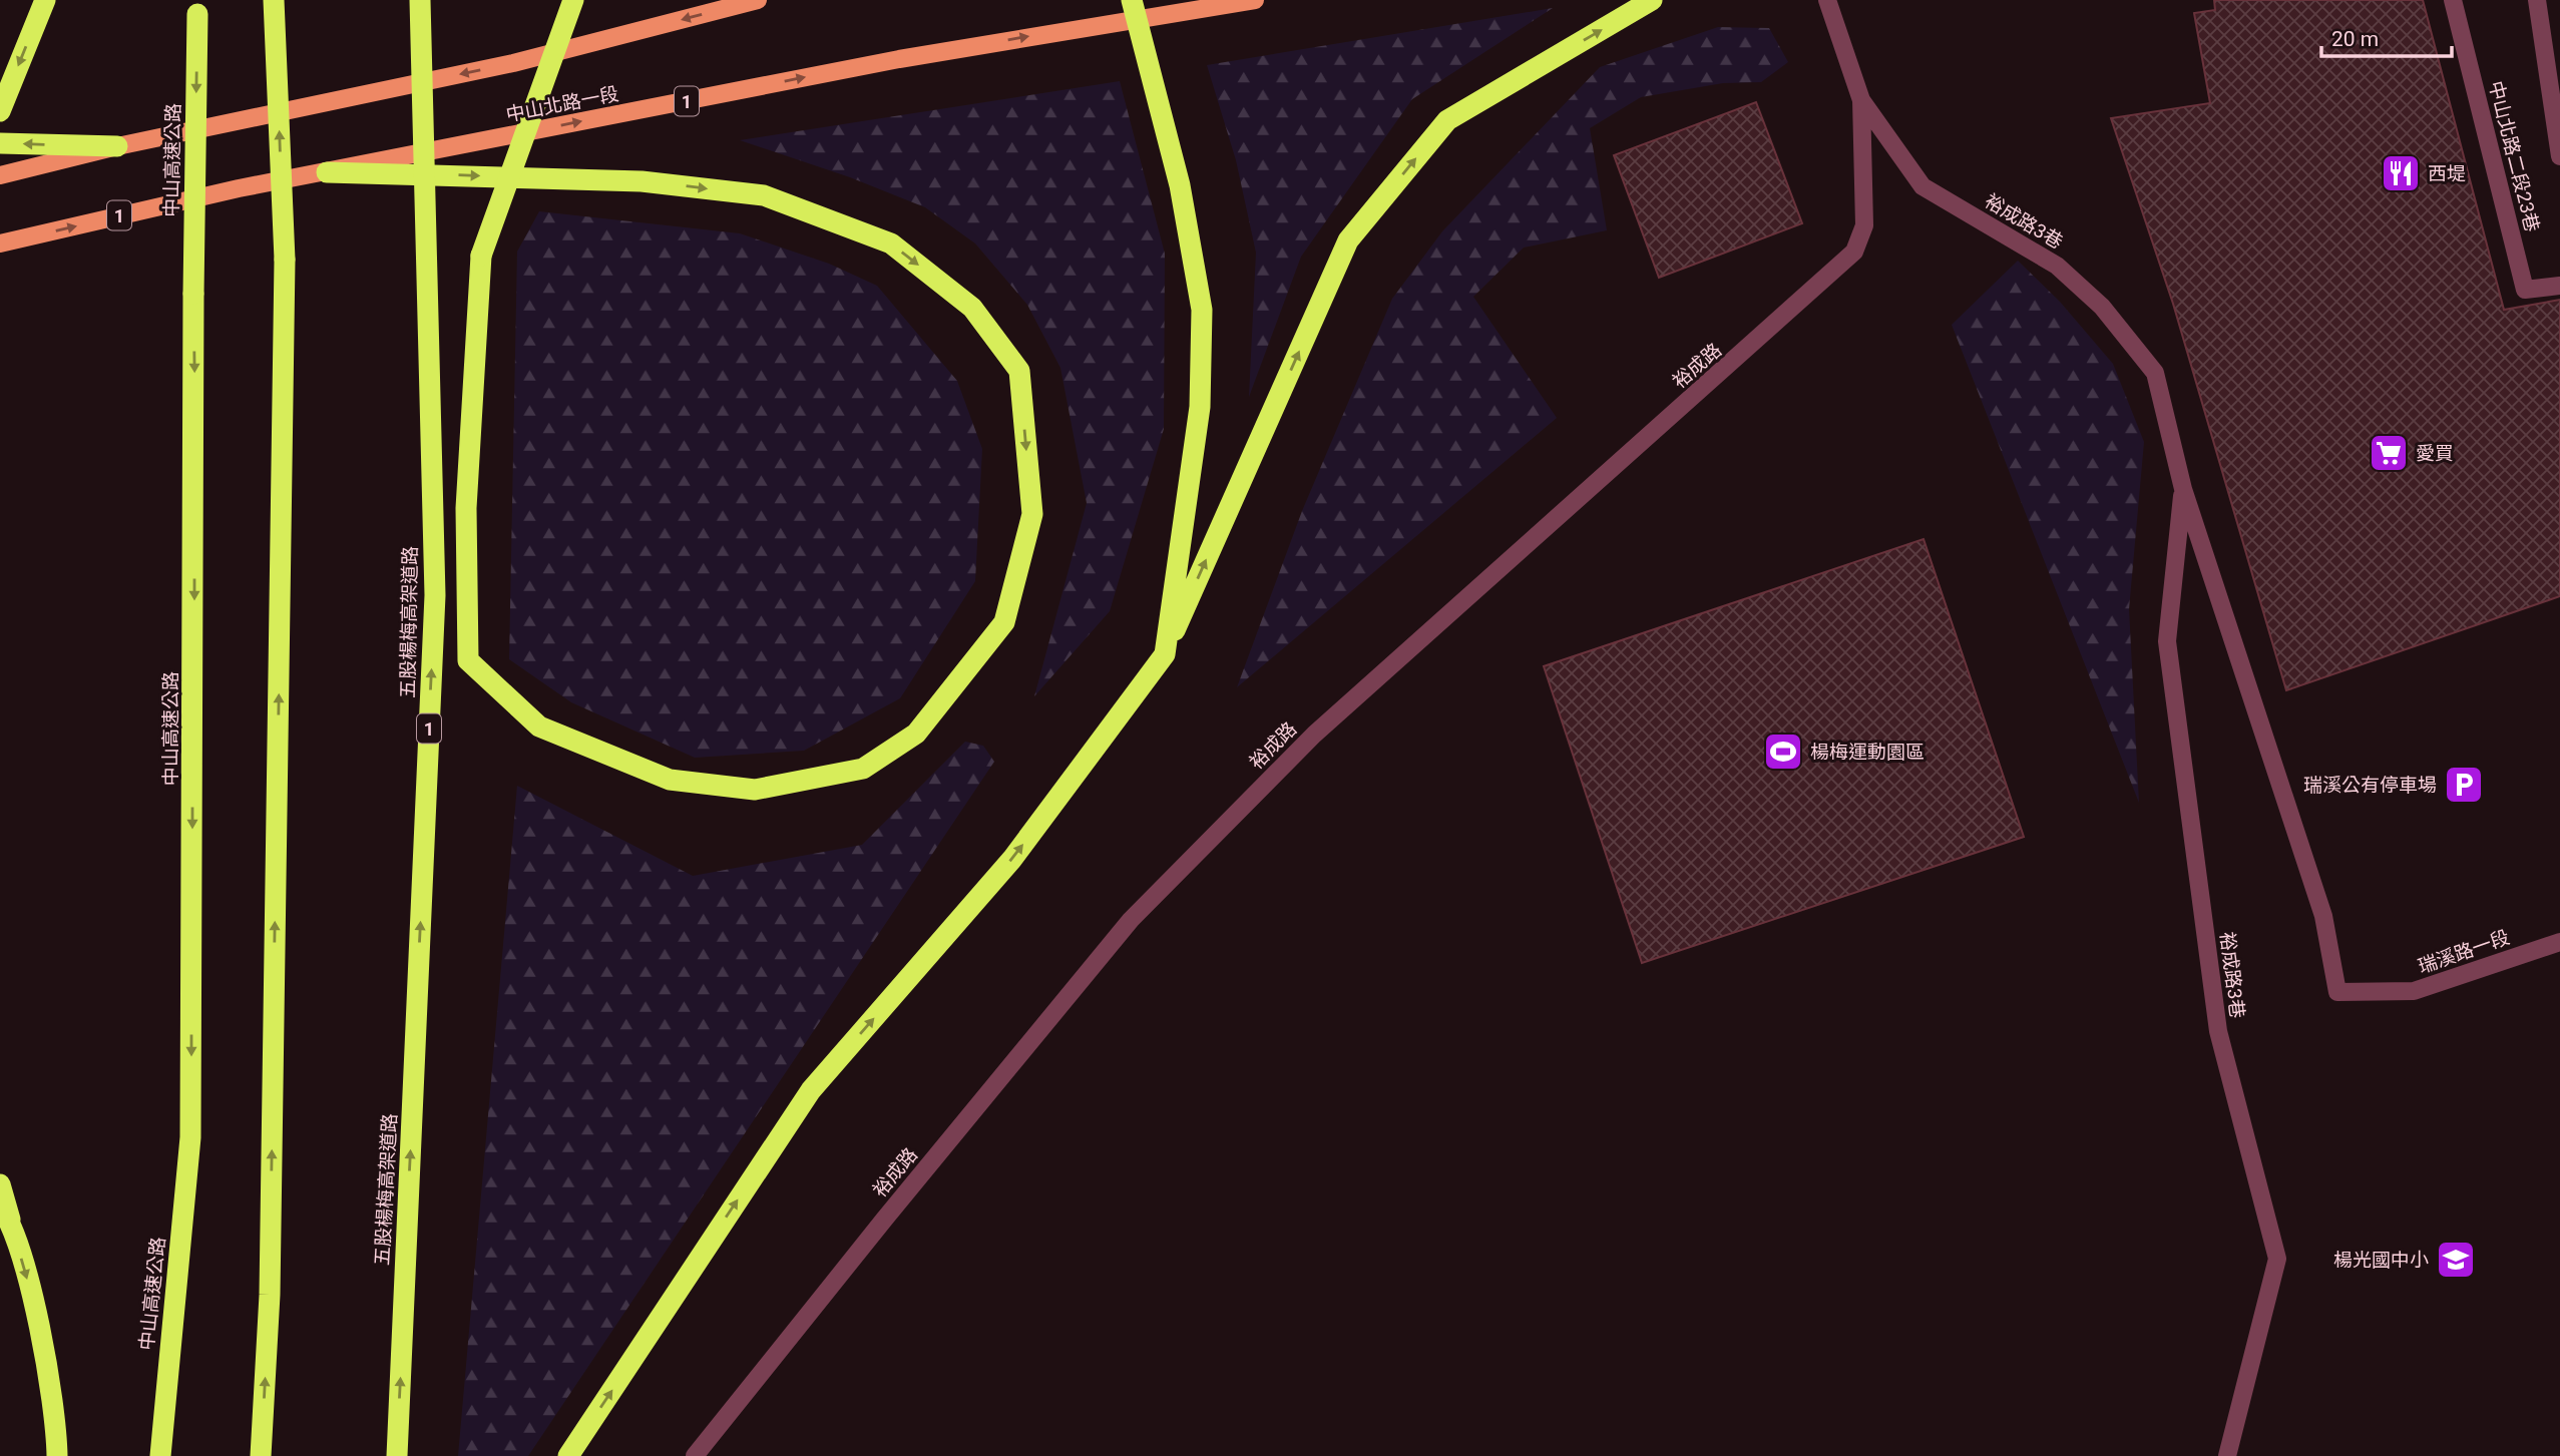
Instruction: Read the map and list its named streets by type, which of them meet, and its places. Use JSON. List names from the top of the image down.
{
  "streets": {
    "highway": ["1", "中山高速公路", "五股楊梅高架道路"],
    "main road": ["中山北路一段"],
    "street": [
      "中山北路二段23巷",
      "裕成路3巷",
      "裕成路",
      "瑞溪路一段"
    ]
  },
  "crossings": [
    ["1", "中山北路一段"],
    ["裕成路3巷", "裕成路"],
    ["裕成路3巷", "瑞溪路一段"]
  ],
  "places": {
    "restaurant": ["西堤"],
    "supermarket": ["愛買"],
    "sports": ["楊梅運動園區"],
    "parking": ["瑞溪公有停車場"],
    "school or university": ["楊光國中小"]
  },
  "scale_bar": "20 m"
}
